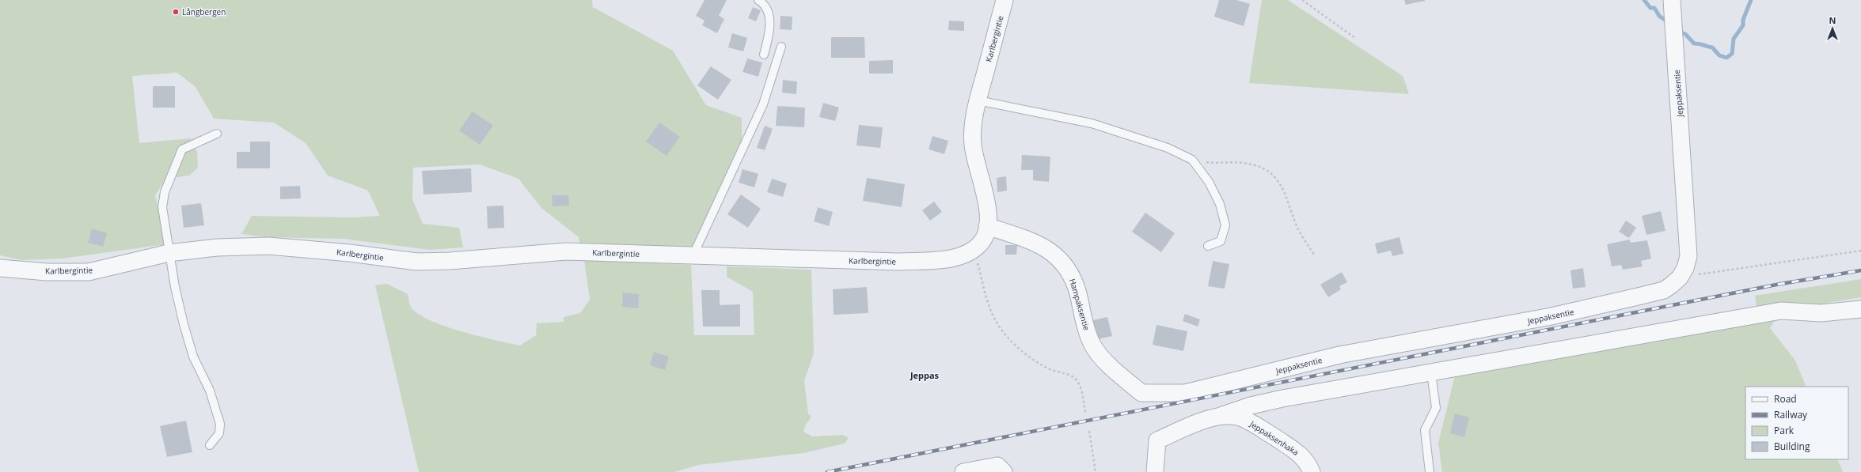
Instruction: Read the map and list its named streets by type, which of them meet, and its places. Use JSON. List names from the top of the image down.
{
  "streets": {
    "street": [
      "Karlbergintie",
      "Jeppaksentie",
      "Hampaksentie",
      "Jeppaksenhaka"
    ]
  },
  "crossings": [
    ["Karlbergintie", "Hampaksentie"],
    ["Jeppaksentie", "Hampaksentie"]
  ],
  "districts": ["Jeppas"],
  "places": ["Långbergen"],
  "legend": [
    "Road",
    "Railway",
    "Park",
    "Building"
  ],
  "north": "top"
}
